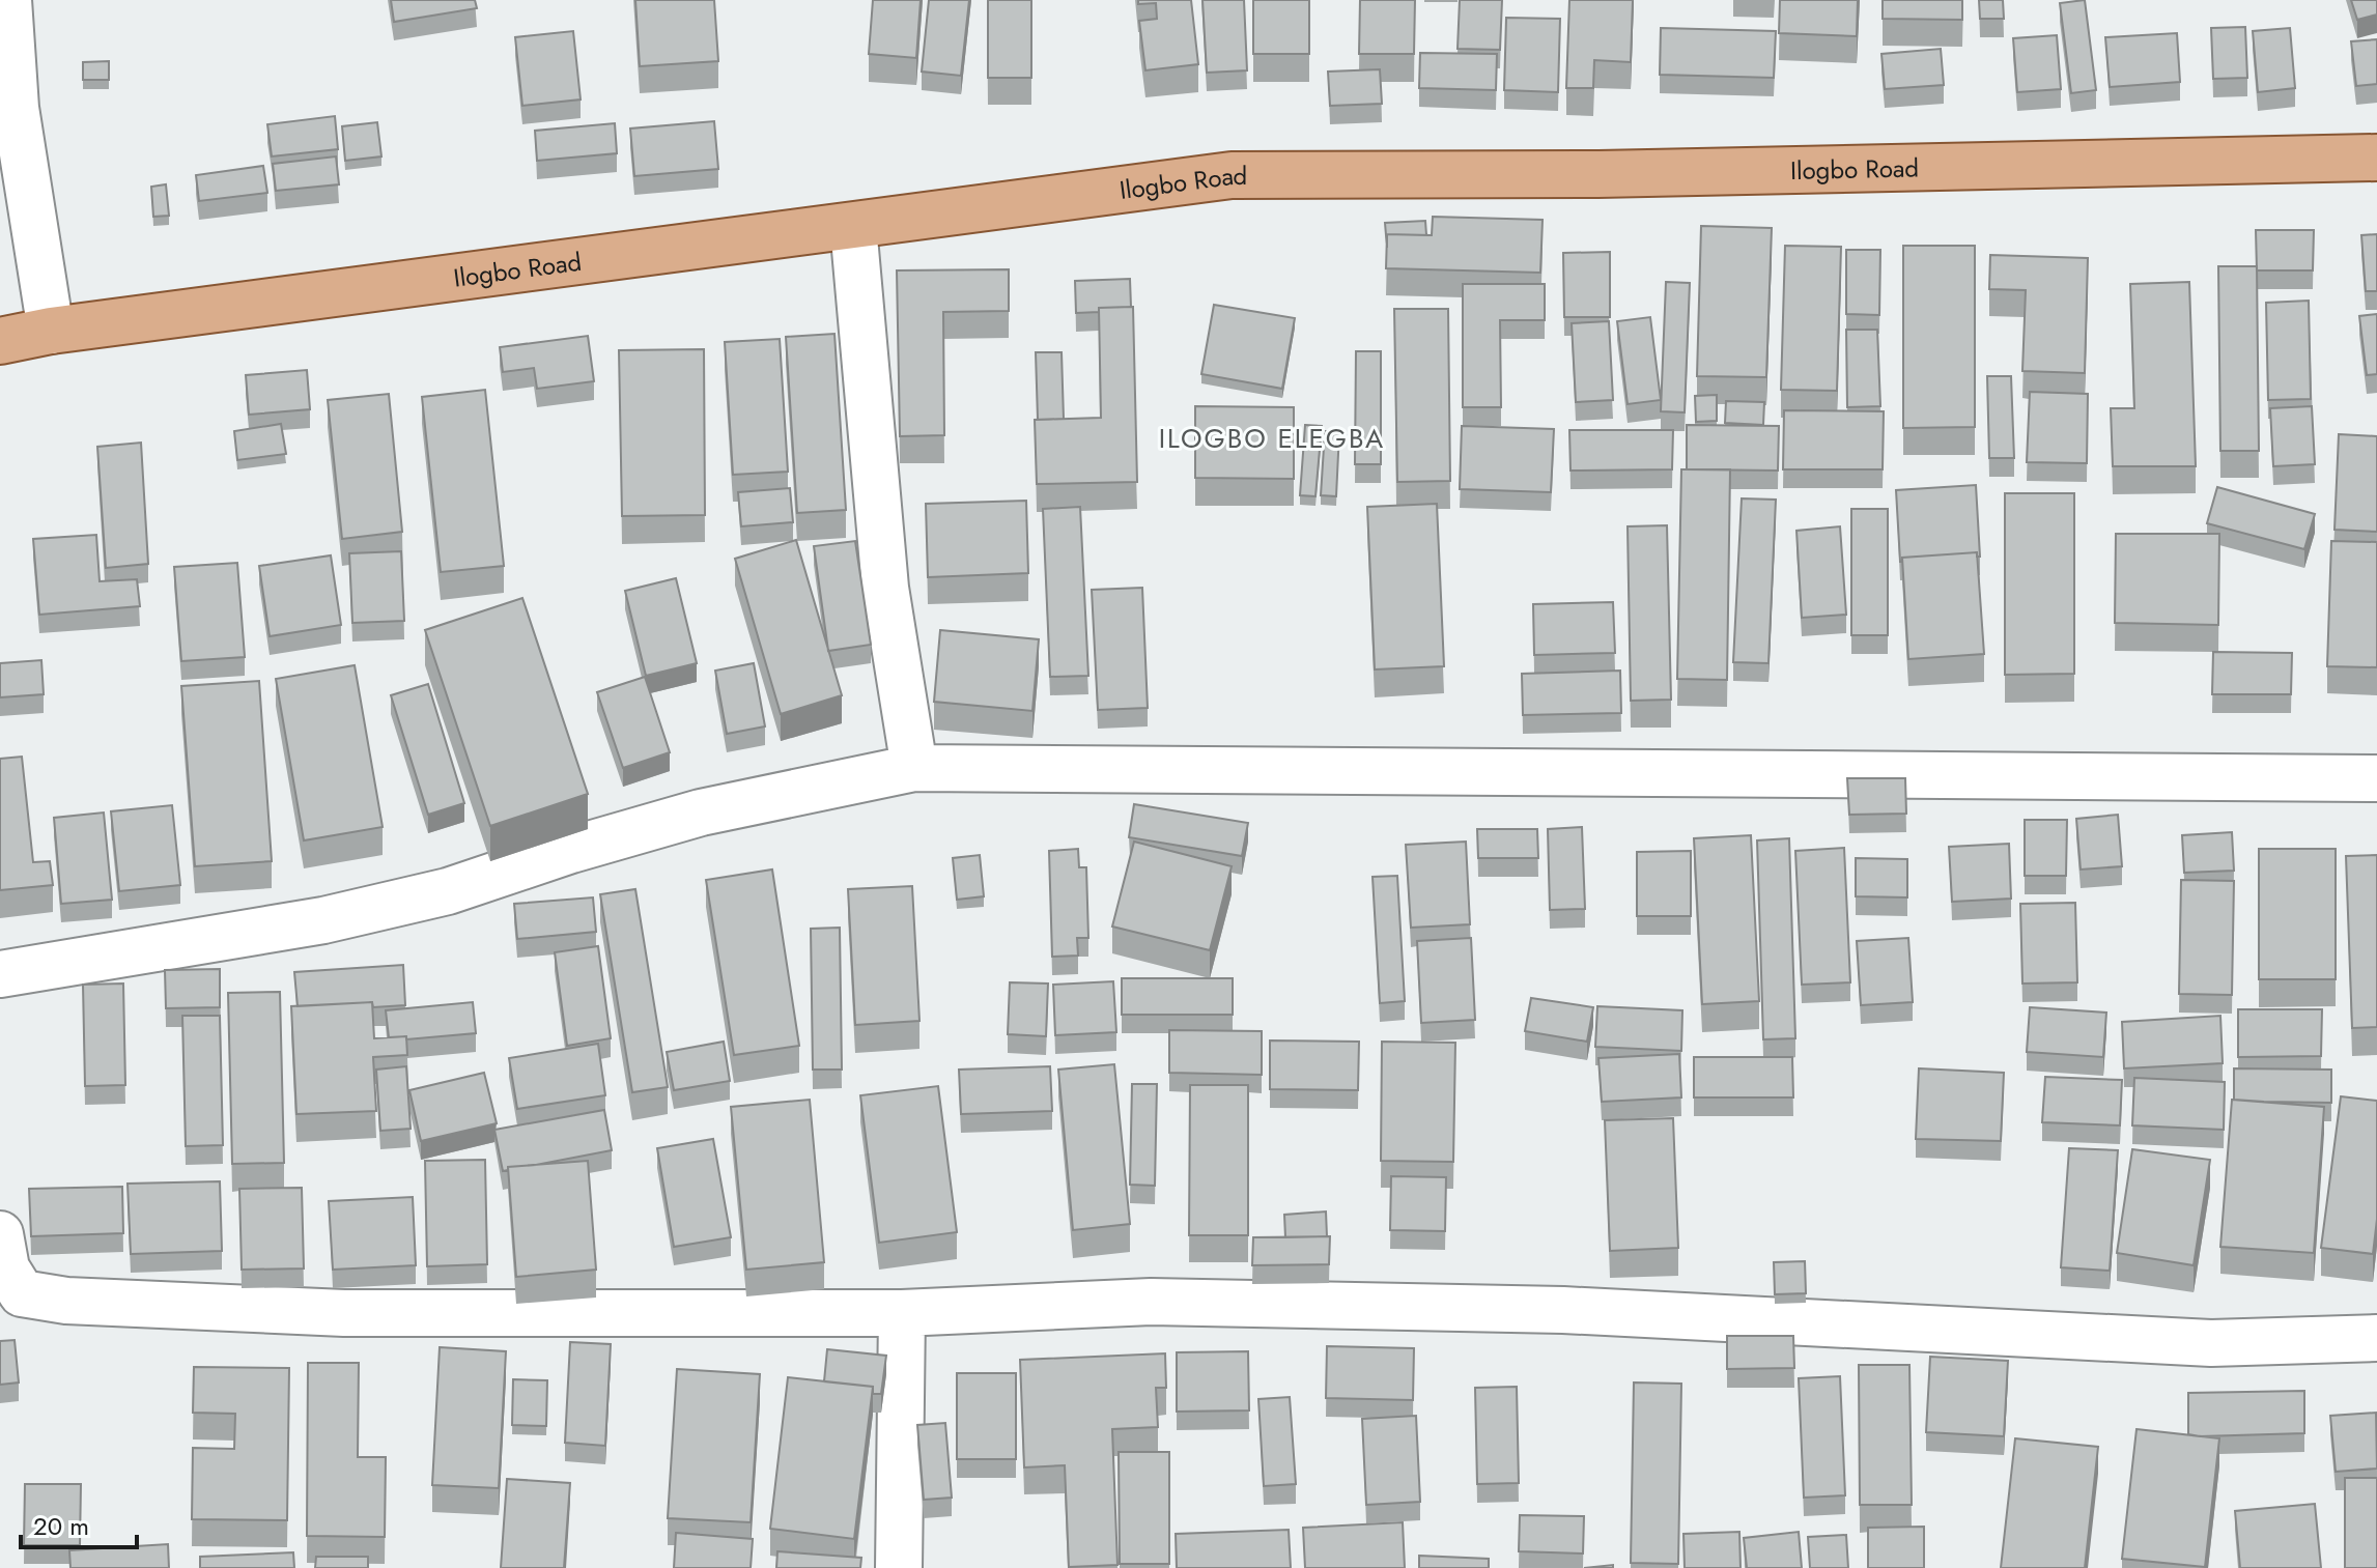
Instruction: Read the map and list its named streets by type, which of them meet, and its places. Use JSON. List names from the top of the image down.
{
  "streets": {
    "main road": ["Ilogbo Road"]
  },
  "districts": ["ILOGBO ELEGBA"],
  "scale_bar": "20 m"
}
